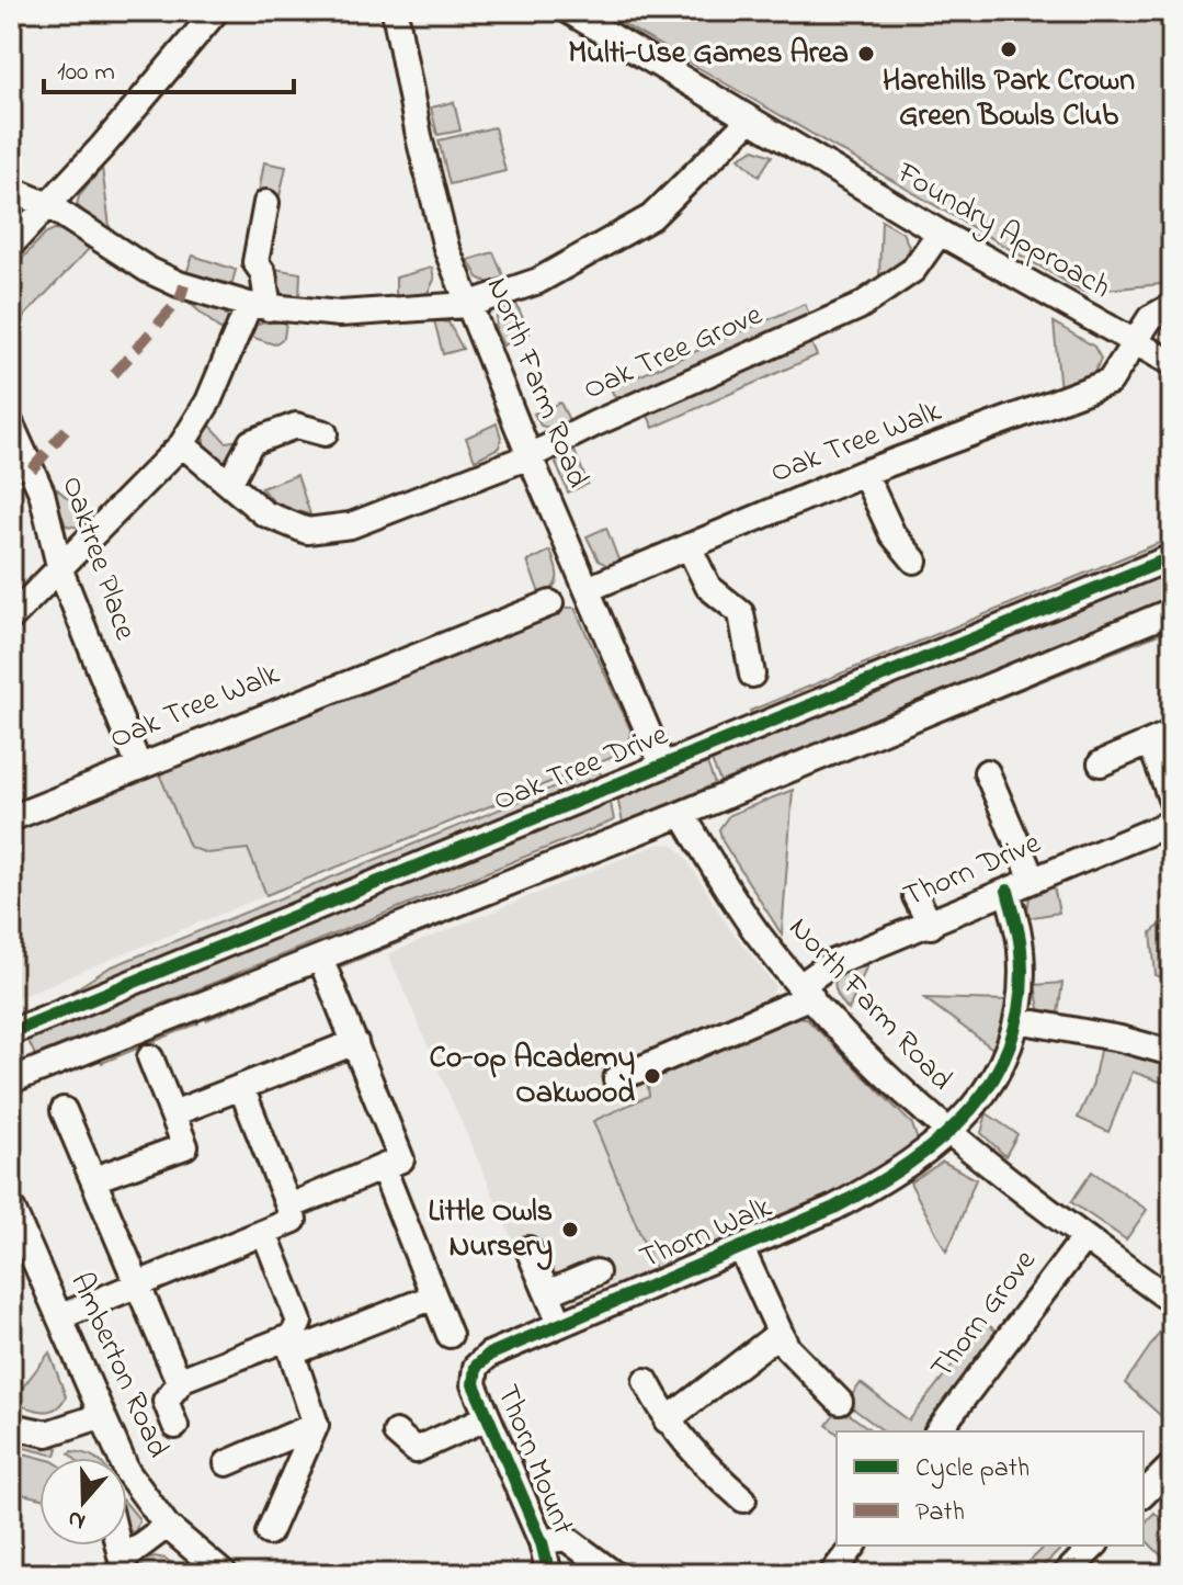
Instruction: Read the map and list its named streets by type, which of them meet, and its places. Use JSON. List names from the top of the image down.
{
  "streets": {
    "street": [
      "Foundry Approach",
      "Oak Tree Grove",
      "North Farm Road",
      "Oak Tree Walk",
      "Oaktree Place",
      "Oak Tree Drive",
      "Thorn Drive",
      "Thorn Walk",
      "Thorn Grove",
      "Amberton Road",
      "Thorn Mount"
    ]
  },
  "crossings": [
    ["Foundry Approach", "Oak Tree Grove"],
    ["Foundry Approach", "Oak Tree Walk"],
    ["Oak Tree Grove", "North Farm Road"],
    ["North Farm Road", "Oak Tree Walk"],
    ["North Farm Road", "Oak Tree Drive"],
    ["North Farm Road", "Thorn Drive"],
    ["North Farm Road", "Thorn Walk"],
    ["North Farm Road", "Thorn Grove"],
    ["Oak Tree Walk", "Oaktree Place"],
    ["Thorn Drive", "Thorn Walk"],
    ["Thorn Walk", "Thorn Mount"]
  ],
  "places": [
    "Harehills Park Crown Green Bowls Club",
    "Multi-Use Games Area",
    "Co-op Academy Oakwood",
    "Little Owls Nursery"
  ],
  "legend": ["Cycle path", "Path"],
  "scale_bar": "100 m",
  "north": "bottom"
}
